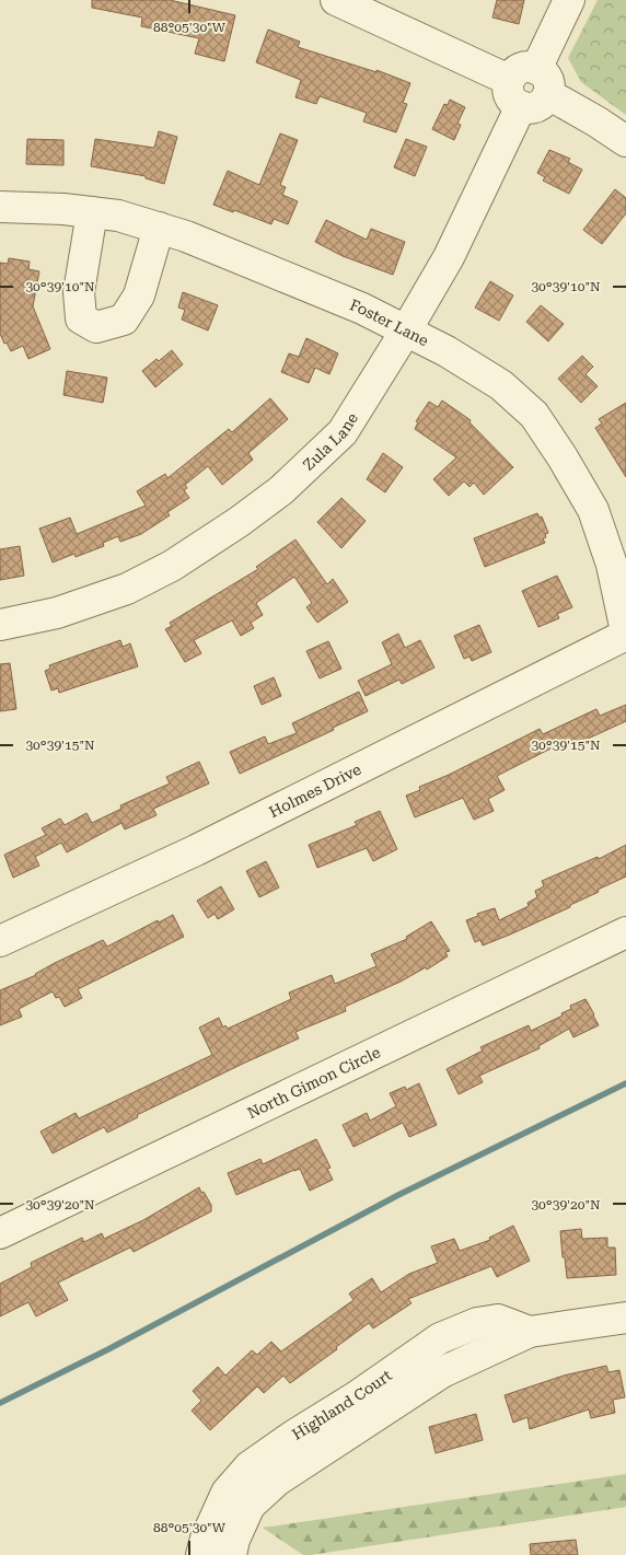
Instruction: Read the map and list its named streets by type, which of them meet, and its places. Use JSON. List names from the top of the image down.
{
  "streets": {
    "street": [
      "Foster Lane",
      "Zula Lane",
      "Holmes Drive",
      "North Gimon Circle",
      "Highland Court"
    ]
  },
  "crossings": [
    ["Foster Lane", "Zula Lane"],
    ["Foster Lane", "Holmes Drive"]
  ],
  "coordinates": [
    "88°05'30\"W",
    "30°39'10\"N",
    "30°39'15\"N",
    "30°39'20\"N"
  ]
}
